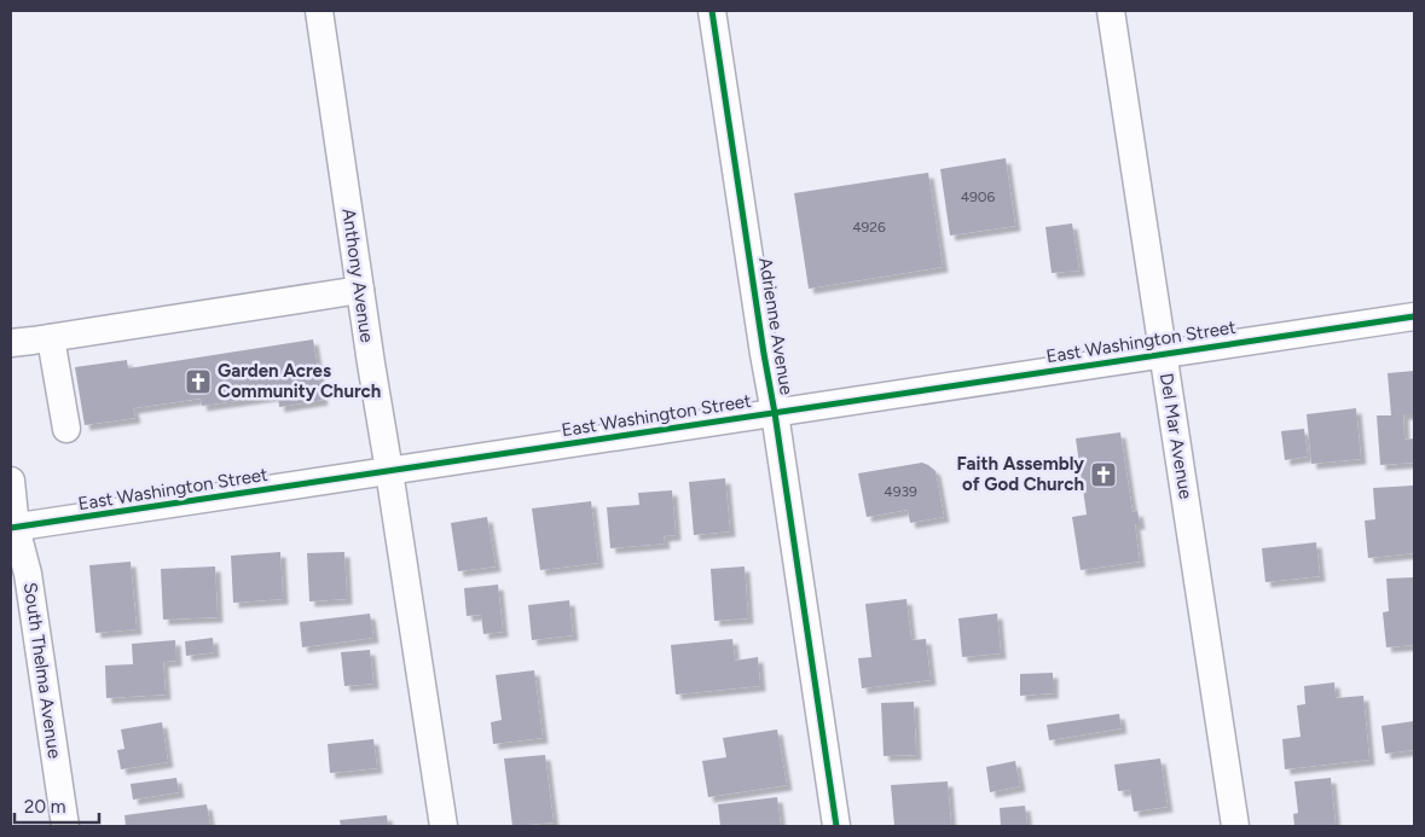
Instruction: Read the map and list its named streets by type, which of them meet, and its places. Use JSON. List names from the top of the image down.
{
  "streets": {
    "street": [
      "Anthony Avenue",
      "Adrienne Avenue",
      "East Washington Street",
      "Del Mar Avenue",
      "South Thelma Avenue"
    ]
  },
  "crossings": [
    ["Anthony Avenue", "East Washington Street"],
    ["Adrienne Avenue", "East Washington Street"],
    ["East Washington Street", "Del Mar Avenue"],
    ["East Washington Street", "South Thelma Avenue"]
  ],
  "places": {
    "church": ["Garden Acres Community Church", "Faith Assembly of God Church"]
  },
  "house_numbers": ["4906", "4926", "4939"],
  "scale_bar": "20 m"
}
